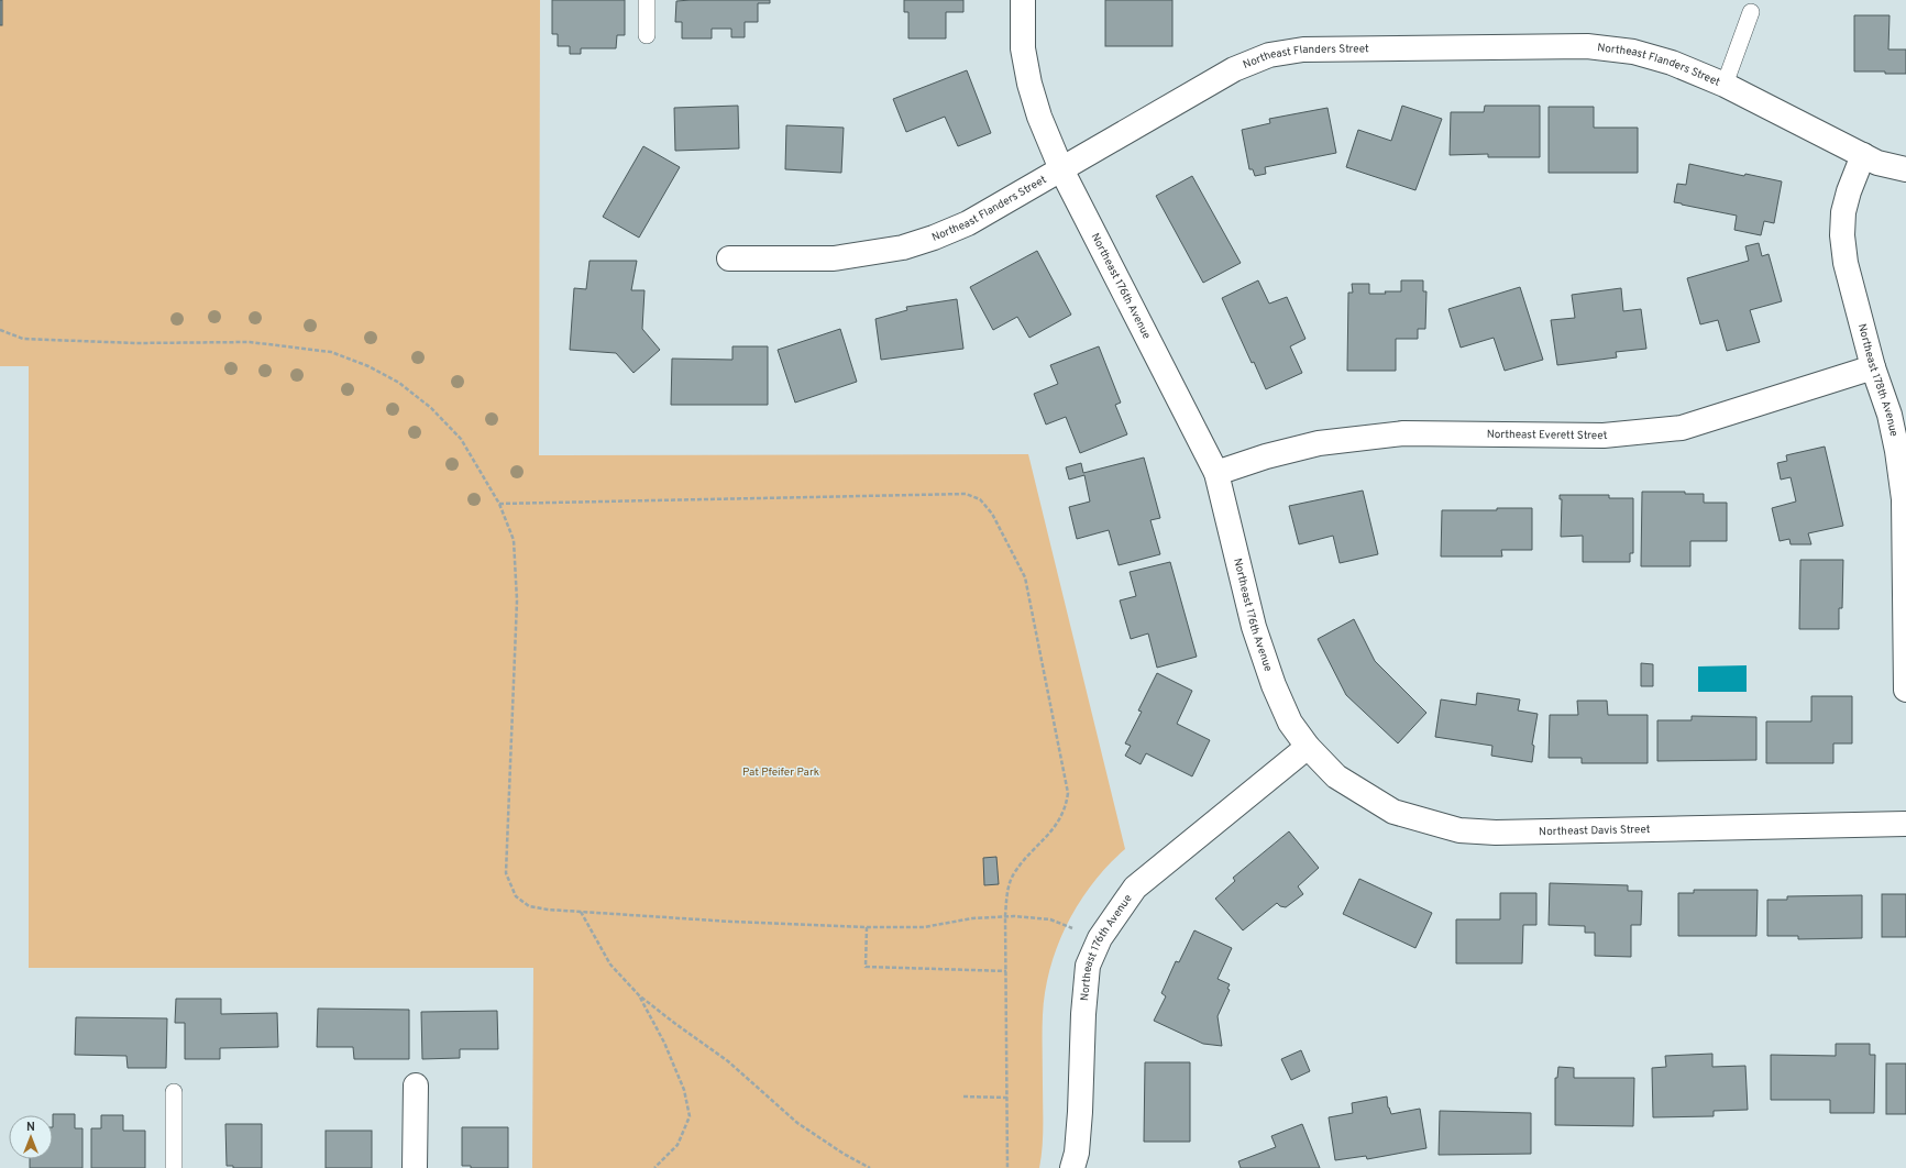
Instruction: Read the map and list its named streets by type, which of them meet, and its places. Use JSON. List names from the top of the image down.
{
  "streets": {
    "street": [
      "Northeast Flanders Street",
      "Northeast 176th Avenue",
      "Northeast 178th Avenue",
      "Northeast Everett Street",
      "Northeast Davis Street"
    ]
  },
  "crossings": [
    ["Northeast Flanders Street", "Northeast 176th Avenue"],
    ["Northeast Flanders Street", "Northeast 178th Avenue"],
    ["Northeast 176th Avenue", "Northeast Everett Street"],
    ["Northeast 176th Avenue", "Northeast Davis Street"],
    ["Northeast 178th Avenue", "Northeast Everett Street"]
  ],
  "parks": ["Pat Pfeifer Park"],
  "north": "top"
}
